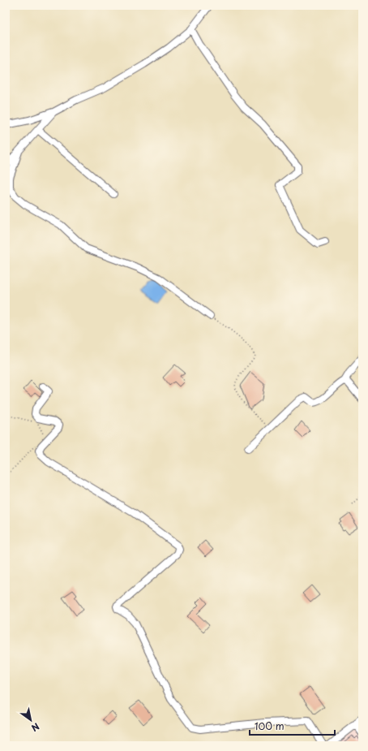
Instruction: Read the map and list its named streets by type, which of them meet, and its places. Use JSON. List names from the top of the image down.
{
  "scale_bar": "100 m",
  "north": "bottom right"
}
